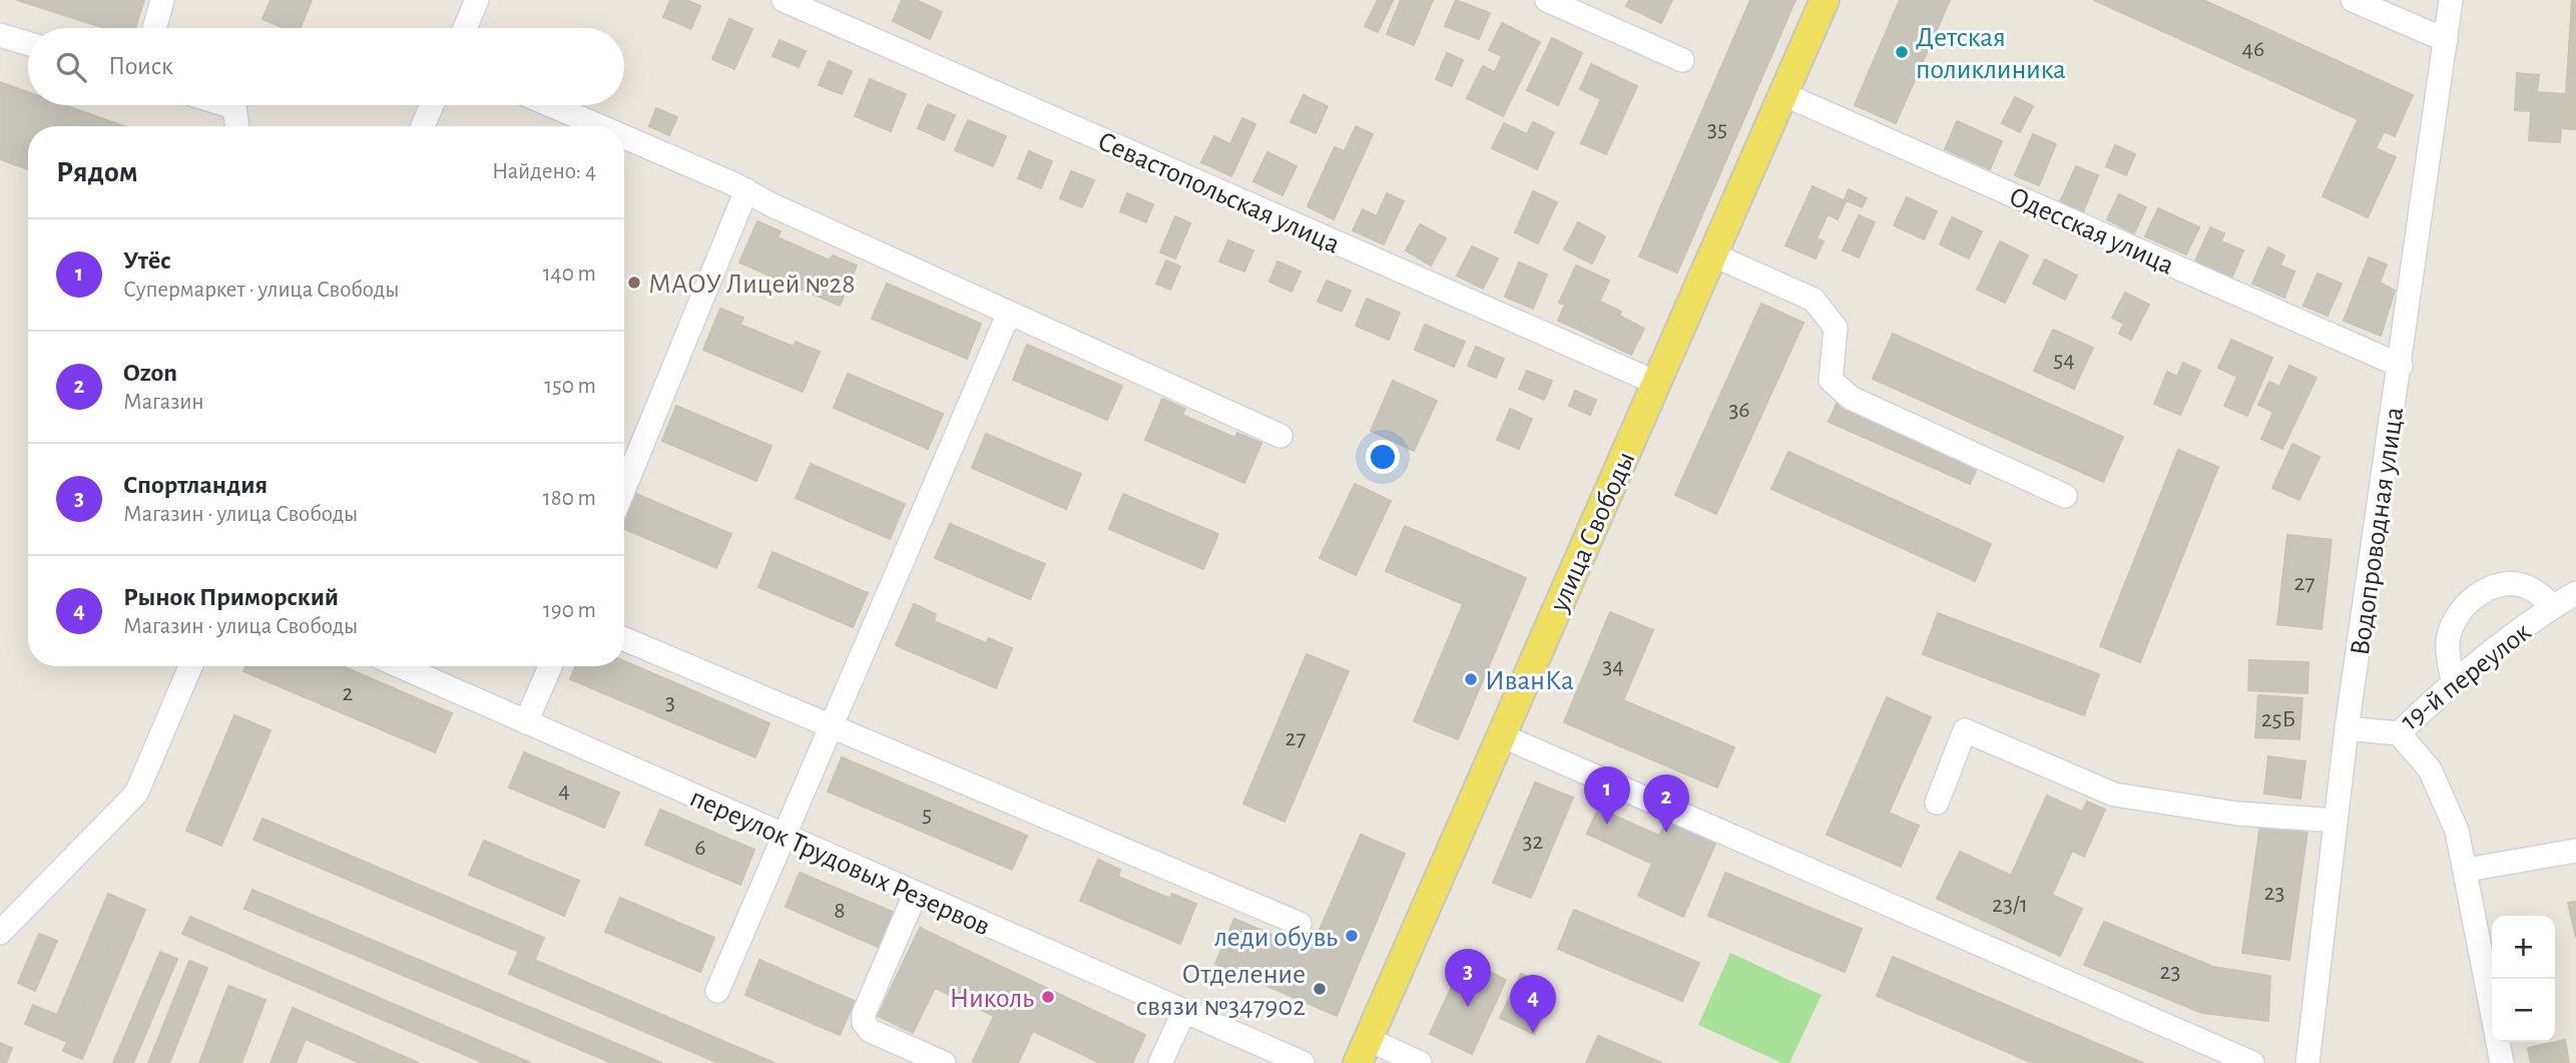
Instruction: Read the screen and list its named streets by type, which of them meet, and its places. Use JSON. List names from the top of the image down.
{
  "streets": {
    "main road": ["улица Свободы"],
    "street": [
      "Севастопольская улица",
      "Одесская улица",
      "Водопроводная улица",
      "19-й переулок",
      "переулок Трудовых Резервов"
    ]
  },
  "crossings": [
    ["Севастопольская улица", "улица Свободы"],
    ["Одесская улица", "улица Свободы"],
    ["Одесская улица", "Водопроводная улица"],
    ["Водопроводная улица", "19-й переулок"]
  ],
  "places": [
    "Детская поликлиника",
    "МАОУ Лицей №28",
    "ИванКа",
    "леди обувь",
    "Отделение связи №347902",
    "Николь"
  ],
  "house_numbers": [
    "46",
    "35",
    "54",
    "36",
    "27",
    "34",
    "2",
    "3",
    "25Б",
    "27",
    "4",
    "5",
    "32",
    "6",
    "23",
    "23/1",
    "8",
    "23"
  ],
  "page": {
    "search": "Поиск",
    "heading": ["Рядом", "Найдено: 4"],
    "list": [
      {
        "mark": "1",
        "name": "Утёс",
        "note": "Супермаркет · улица Свободы",
        "value": "140 m"
      },
      {
        "mark": "2",
        "name": "Ozon",
        "note": "Магазин",
        "value": "150 m"
      },
      {
        "mark": "3",
        "name": "Спортландия",
        "note": "Магазин · улица Свободы",
        "value": "180 m"
      },
      {
        "mark": "4",
        "name": "Рынок Приморский",
        "note": "Магазин · улица Свободы",
        "value": "190 m"
      }
    ],
    "pins": [
      "1",
      "2",
      "3",
      "4"
    ],
    "map_buttons": ["+", "−"]
  }
}
